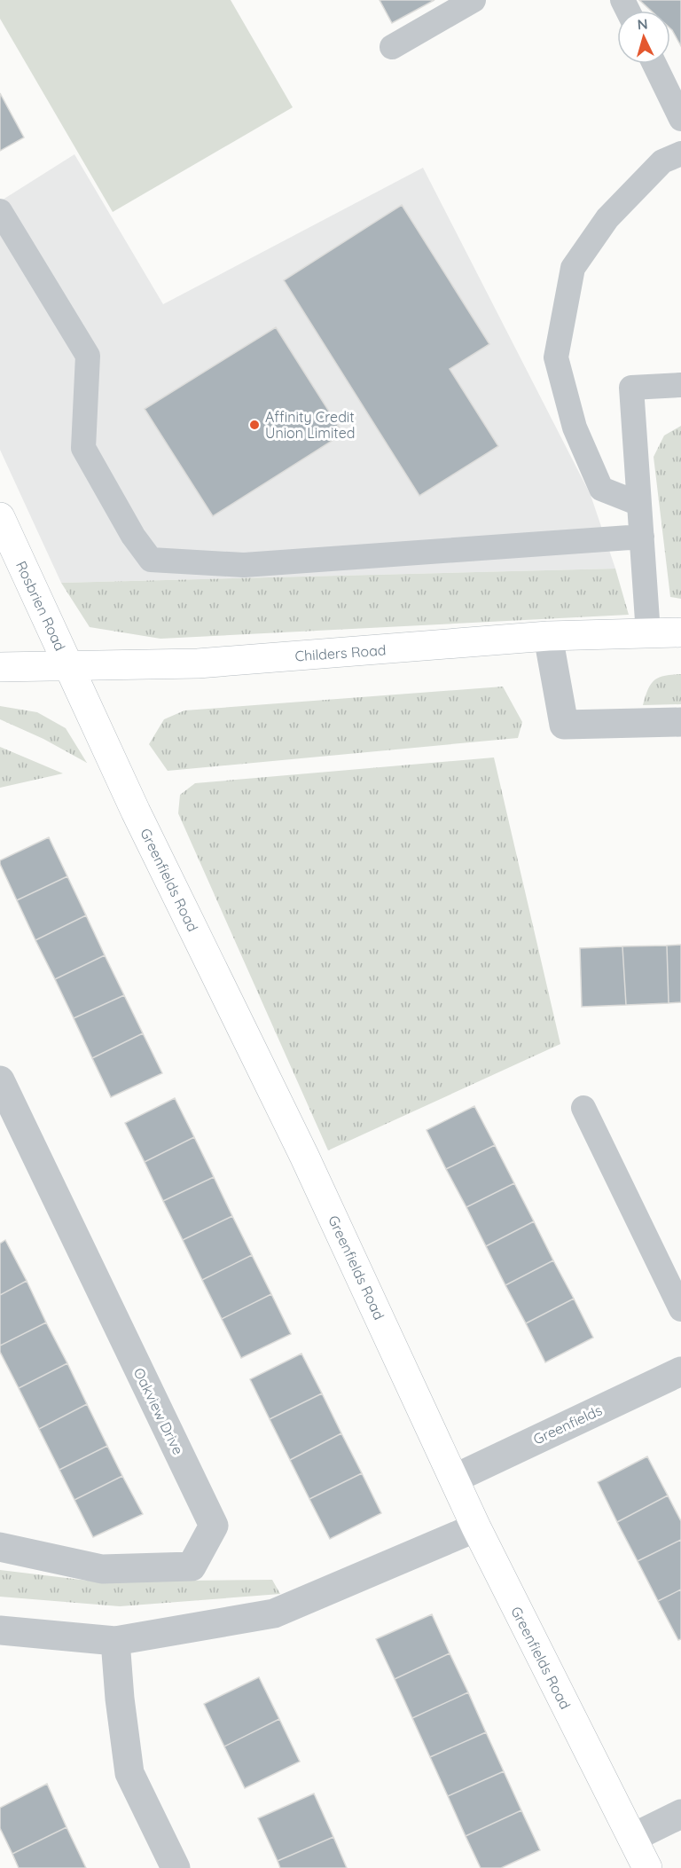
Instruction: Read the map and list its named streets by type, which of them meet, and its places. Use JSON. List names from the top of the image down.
{
  "streets": {
    "street": [
      "Rosbrien Road",
      "Childers Road",
      "Greenfields Road",
      "Oakview Drive",
      "Greenfields"
    ]
  },
  "crossings": [
    ["Rosbrien Road", "Childers Road"],
    ["Rosbrien Road", "Greenfields Road"],
    ["Childers Road", "Greenfields Road"],
    ["Greenfields Road", "Greenfields"]
  ],
  "places": ["Affinity Credit Union Limited"],
  "north": "top"
}
